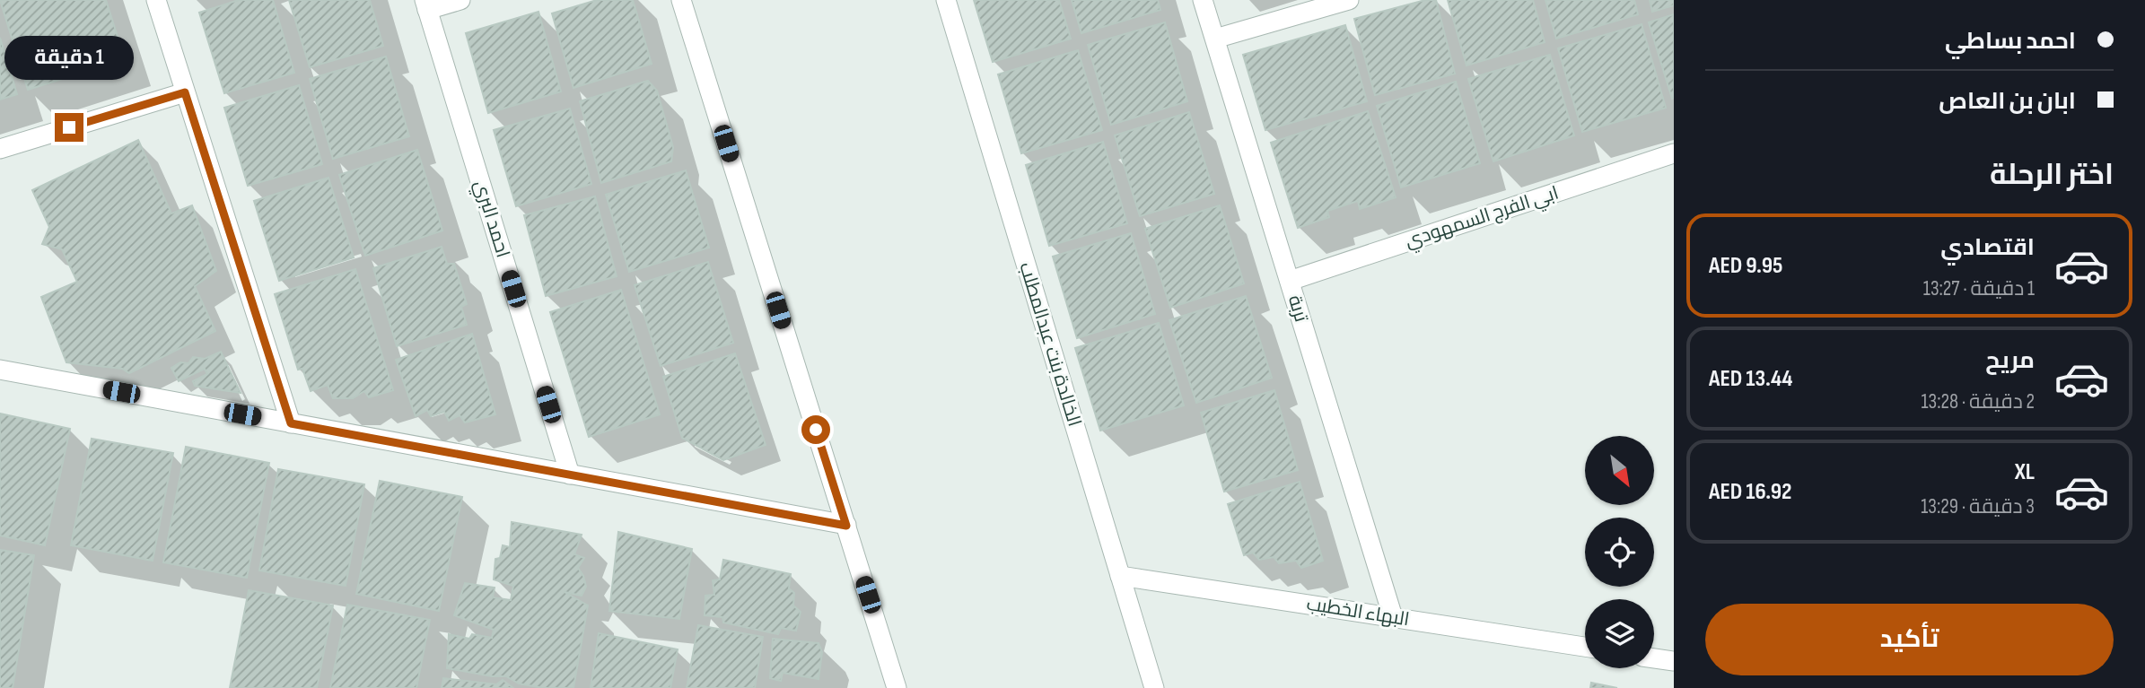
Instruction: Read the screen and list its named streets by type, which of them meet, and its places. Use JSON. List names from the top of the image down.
{
  "streets": {
    "street": [
      "ابي الفرج السمهودي",
      "احمد البري",
      "تربة",
      "الخالدة بنت عبدالمطلب",
      "البهاء الخطيب"
    ]
  },
  "crossings": [
    ["ابي الفرج السمهودي", "تربة"],
    ["تربة", "البهاء الخطيب"],
    ["الخالدة بنت عبدالمطلب", "البهاء الخطيب"]
  ],
  "north": "bottom right",
  "page": {
    "banner": ["احمد بساطي", "ابان بن العاص"],
    "bubble": "1 دقيقة",
    "heading": "اختر الرحلة",
    "list": [
      {
        "name": "اقتصادي",
        "note": "1 دقيقة · 13:27",
        "value": "AED 9.95"
      },
      {
        "name": "مريح",
        "note": "2 دقيقة · 13:28",
        "value": "AED 13.44"
      },
      {
        "name": "XL",
        "note": "3 دقيقة · 13:29",
        "value": "AED 16.92"
      }
    ],
    "buttons": "تأكيد"
  }
}
